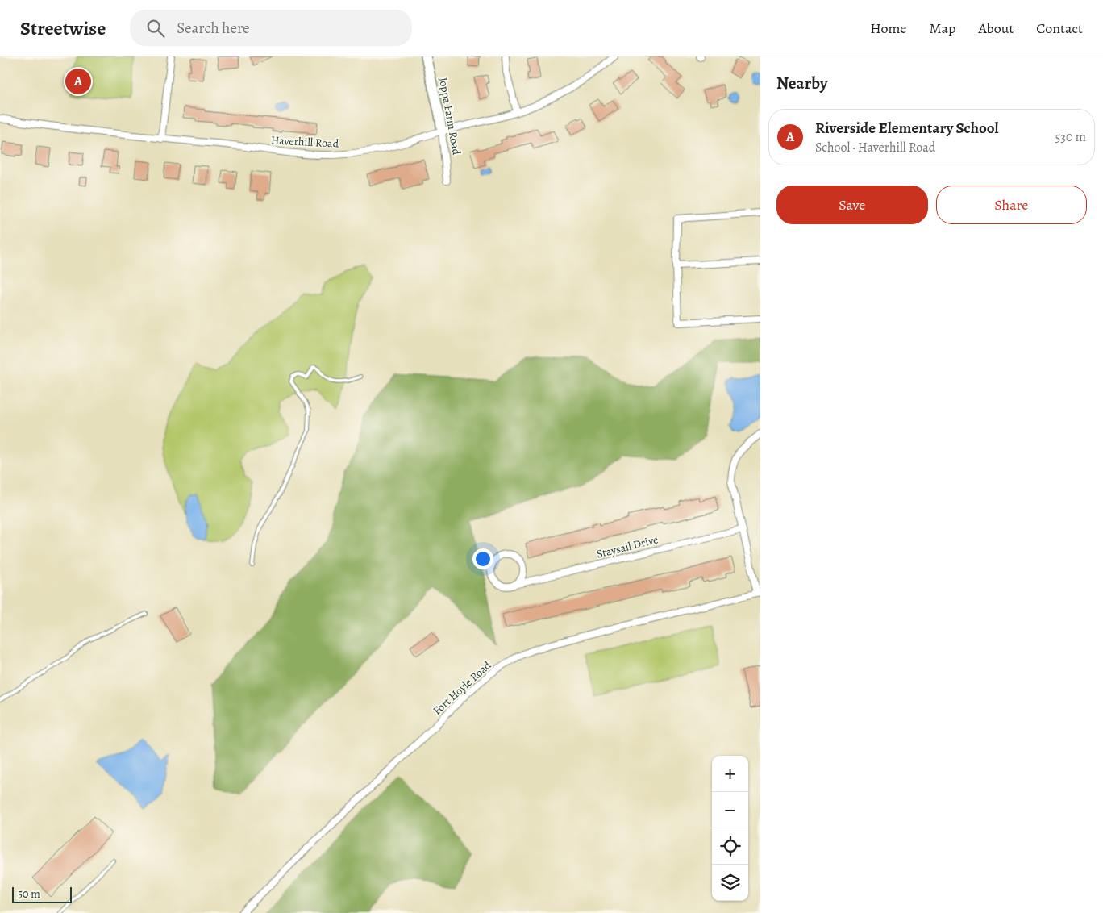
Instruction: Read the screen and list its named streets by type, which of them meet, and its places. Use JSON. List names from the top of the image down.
{
  "streets": {
    "street": [
      "Joppa Farm Road",
      "Haverhill Road",
      "Staysail Drive",
      "Fort Hoyle Road"
    ]
  },
  "crossings": [
    ["Joppa Farm Road", "Haverhill Road"]
  ],
  "scale_bar": "50 m",
  "page": {
    "header": "Streetwise",
    "search": "Search here",
    "nav": [
      "Home",
      "Map",
      "About",
      "Contact"
    ],
    "heading": "Nearby",
    "pins": "A",
    "list": [
      {
        "mark": "A",
        "name": "Riverside Elementary School",
        "note": "School · Haverhill Road",
        "value": "530 m"
      }
    ],
    "buttons": ["Save", "Share"],
    "map_buttons": ["+", "−"],
    "scale": "50 m"
  }
}
